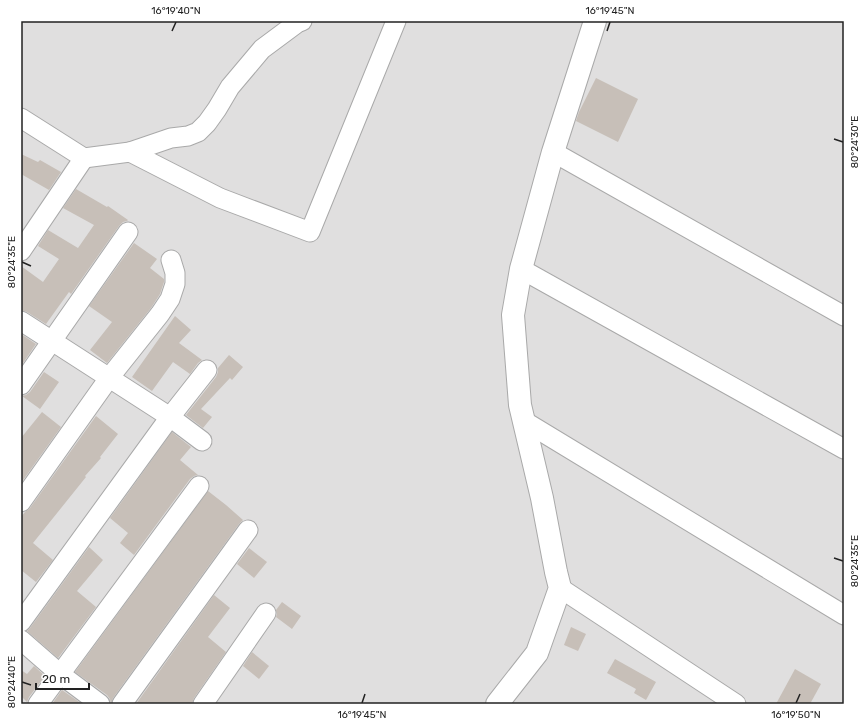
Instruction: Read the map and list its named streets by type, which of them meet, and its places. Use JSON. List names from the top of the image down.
{
  "scale_bar": "20 m",
  "coordinates": [
    "16°19'40\"N",
    "16°19'45\"N",
    "80°24'30\"E",
    "80°24'35\"E",
    "80°24'40\"E",
    "16°19'50\"N"
  ]
}
